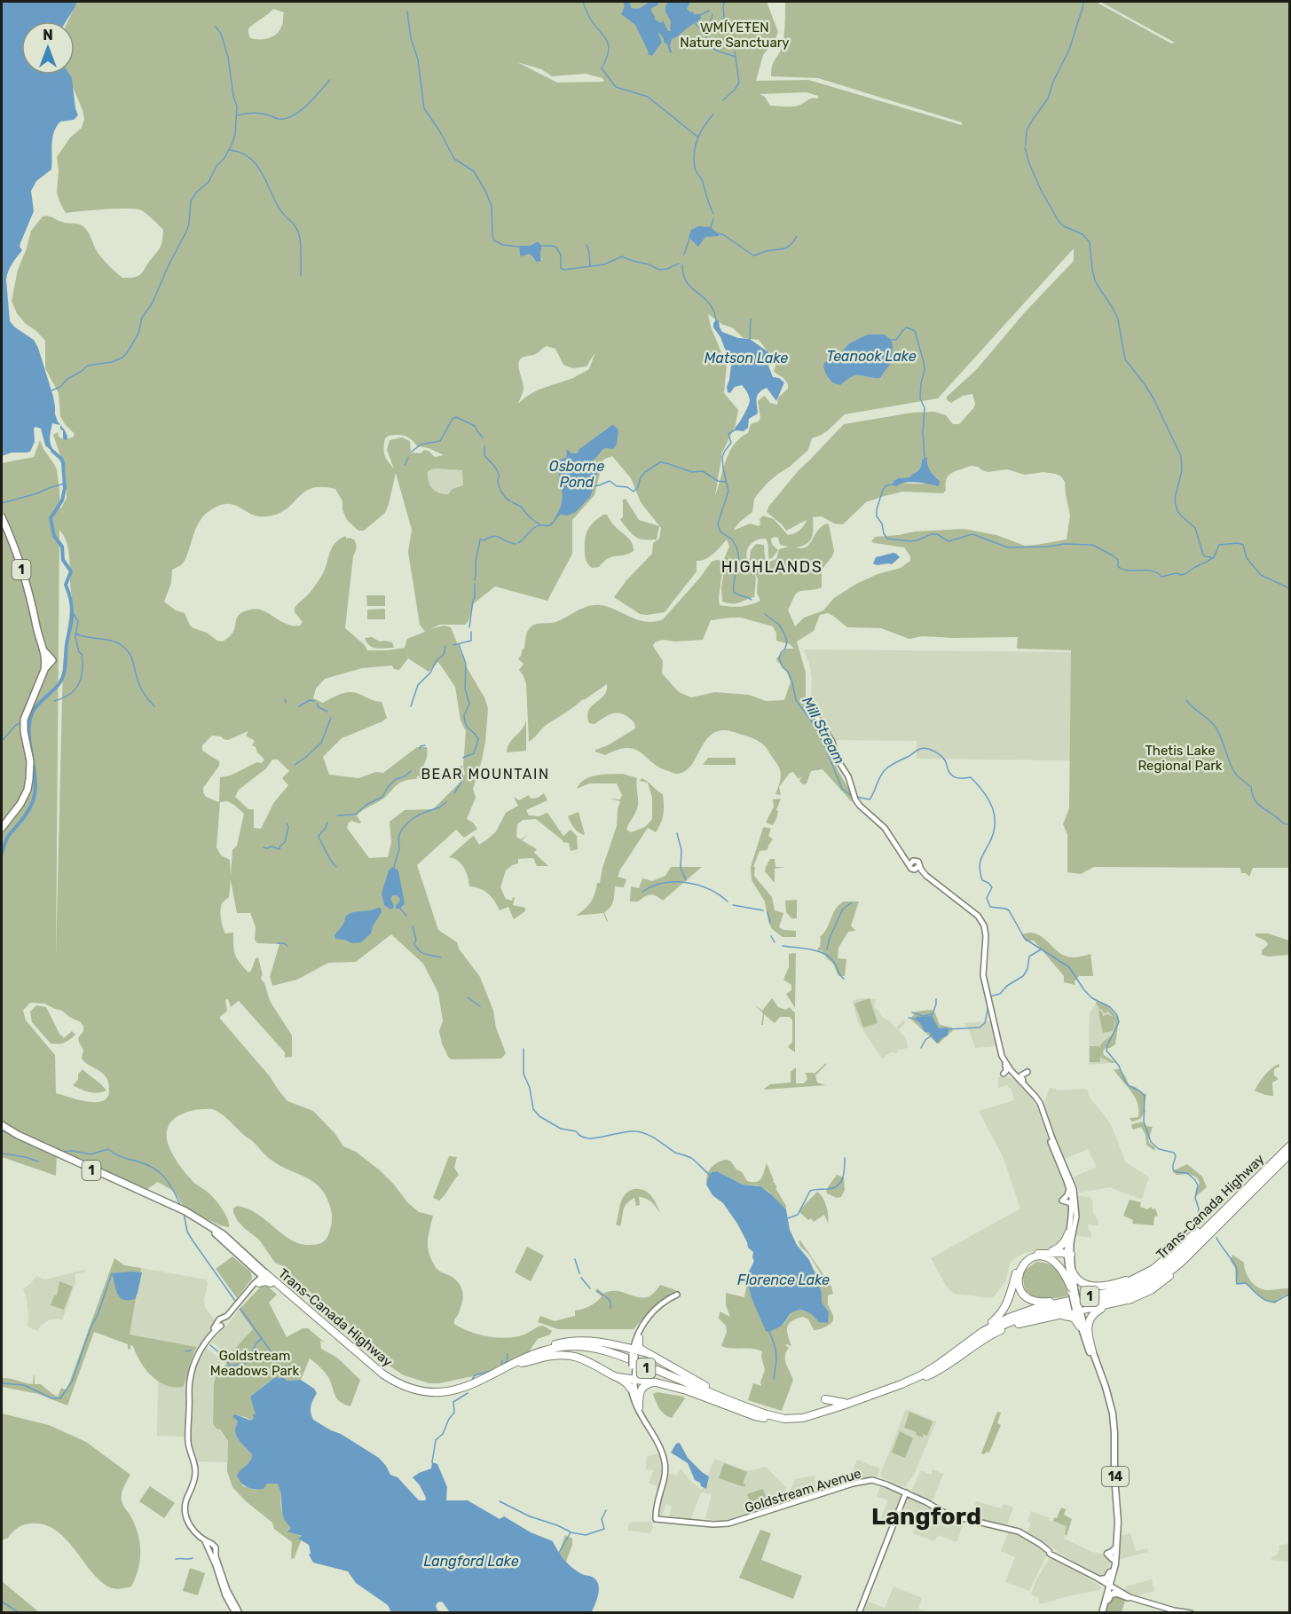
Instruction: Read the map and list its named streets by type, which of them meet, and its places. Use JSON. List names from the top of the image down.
{
  "streets": {
    "highway": ["1", "Trans-Canada Highway"],
    "main road": ["14", "Goldstream Avenue"]
  },
  "crossings": [
    ["14", "Goldstream Avenue"]
  ],
  "districts": ["HIGHLANDS", "BEAR MOUNTAIN", "Langford"],
  "water": [
    "Teanook Lake",
    "Matson Lake",
    "Osborne Pond",
    "Mill Stream",
    "Florence Lake",
    "Langford Lake"
  ],
  "parks": ["W̱MÍYEŦEN Nature Sanctuary", "Thetis Lake Regional Park", "Goldstream Meadows Park"],
  "north": "top"
}
